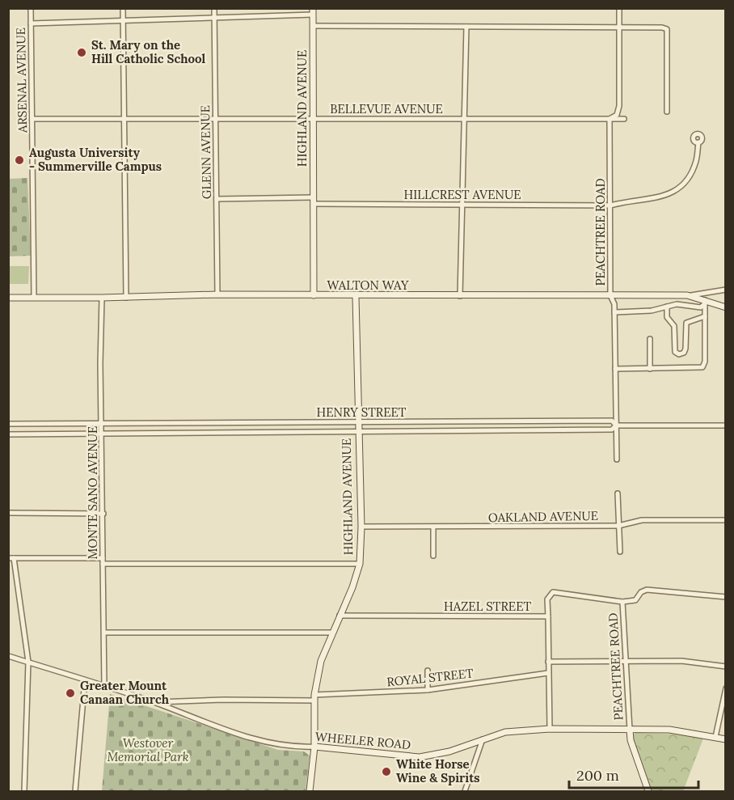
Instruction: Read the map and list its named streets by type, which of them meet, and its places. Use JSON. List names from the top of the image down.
{
  "streets": {
    "main road": ["HIGHLAND AVENUE", "WALTON WAY", "WHEELER ROAD"],
    "street": [
      "ARSENAL AVENUE",
      "BELLEVUE AVENUE",
      "GLENN AVENUE",
      "HILLCREST AVENUE",
      "PEACHTREE ROAD",
      "HENRY STREET",
      "MONTE SANO AVENUE",
      "OAKLAND AVENUE",
      "HAZEL STREET",
      "ROYAL STREET"
    ]
  },
  "crossings": [
    ["ARSENAL AVENUE", "BELLEVUE AVENUE"],
    ["ARSENAL AVENUE", "WALTON WAY"],
    ["HIGHLAND AVENUE", "BELLEVUE AVENUE"],
    ["HIGHLAND AVENUE", "HILLCREST AVENUE"],
    ["HIGHLAND AVENUE", "WALTON WAY"],
    ["HIGHLAND AVENUE", "HENRY STREET"],
    ["HIGHLAND AVENUE", "OAKLAND AVENUE"],
    ["HIGHLAND AVENUE", "HAZEL STREET"],
    ["HIGHLAND AVENUE", "ROYAL STREET"],
    ["HIGHLAND AVENUE", "WHEELER ROAD"],
    ["BELLEVUE AVENUE", "GLENN AVENUE"],
    ["BELLEVUE AVENUE", "PEACHTREE ROAD"],
    ["GLENN AVENUE", "HILLCREST AVENUE"],
    ["GLENN AVENUE", "WALTON WAY"],
    ["HILLCREST AVENUE", "PEACHTREE ROAD"],
    ["PEACHTREE ROAD", "WALTON WAY"],
    ["PEACHTREE ROAD", "HENRY STREET"],
    ["PEACHTREE ROAD", "HAZEL STREET"],
    ["PEACHTREE ROAD", "WHEELER ROAD"],
    ["WALTON WAY", "MONTE SANO AVENUE"],
    ["HENRY STREET", "MONTE SANO AVENUE"],
    ["MONTE SANO AVENUE", "WHEELER ROAD"],
    ["ROYAL STREET", "WHEELER ROAD"]
  ],
  "parks": ["Westover Memorial Park"],
  "places": [
    "St. Mary on the Hill Catholic School",
    "Augusta University - Summerville Campus",
    "Greater Mount Canaan Church",
    "White Horse Wine & Spirits"
  ],
  "scale_bar": "200 m"
}
